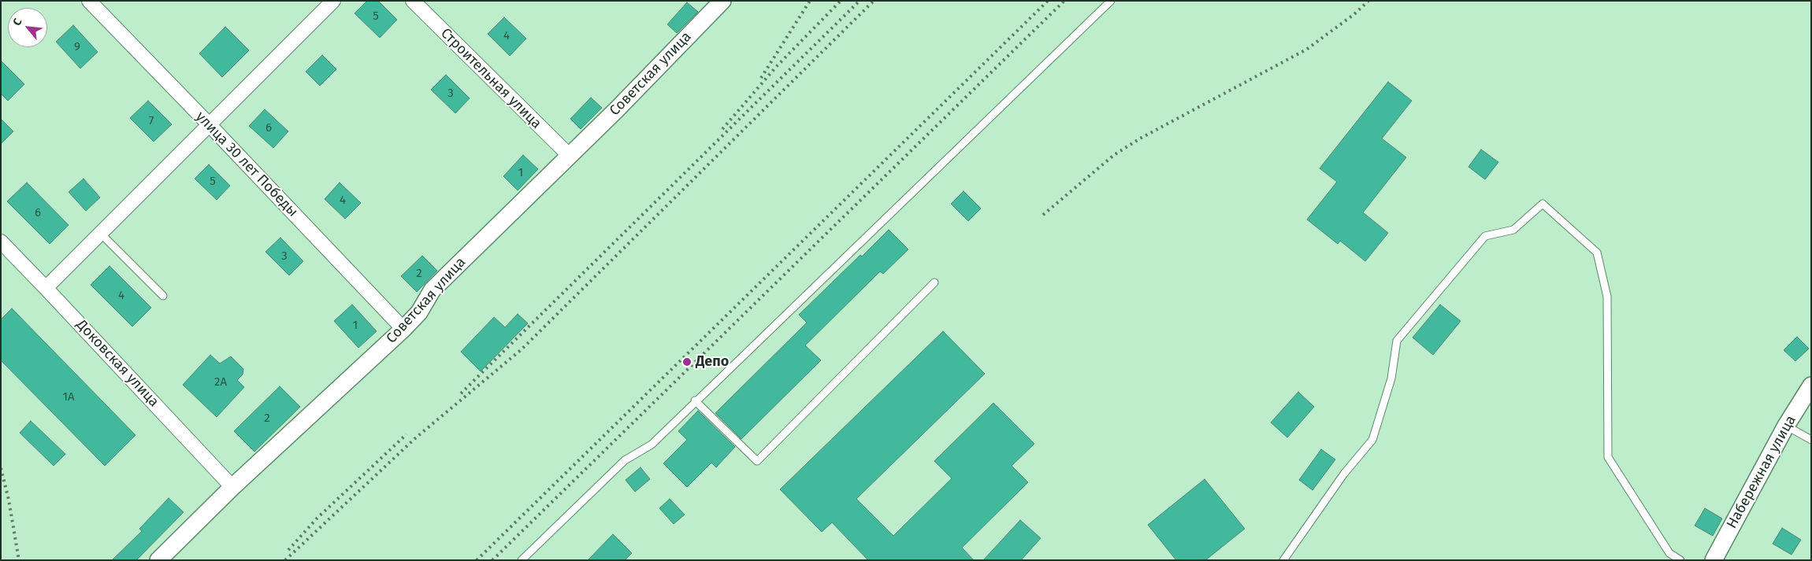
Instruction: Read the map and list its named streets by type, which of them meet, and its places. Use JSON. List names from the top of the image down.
{
  "streets": {
    "street": [
      "Советская улица",
      "Строительная улица",
      "улица 30 лет Победы",
      "Доковская улица",
      "Набережная улица"
    ]
  },
  "crossings": [
    ["Советская улица", "Строительная улица"],
    ["Советская улица", "улица 30 лет Победы"],
    ["Советская улица", "Доковская улица"]
  ],
  "places": ["Депо"],
  "house_numbers": [
    "5",
    "4",
    "9",
    "3",
    "7",
    "6",
    "1",
    "5",
    "4",
    "6",
    "3",
    "2",
    "4",
    "1",
    "2А",
    "1А",
    "2"
  ],
  "north": "top left"
}
